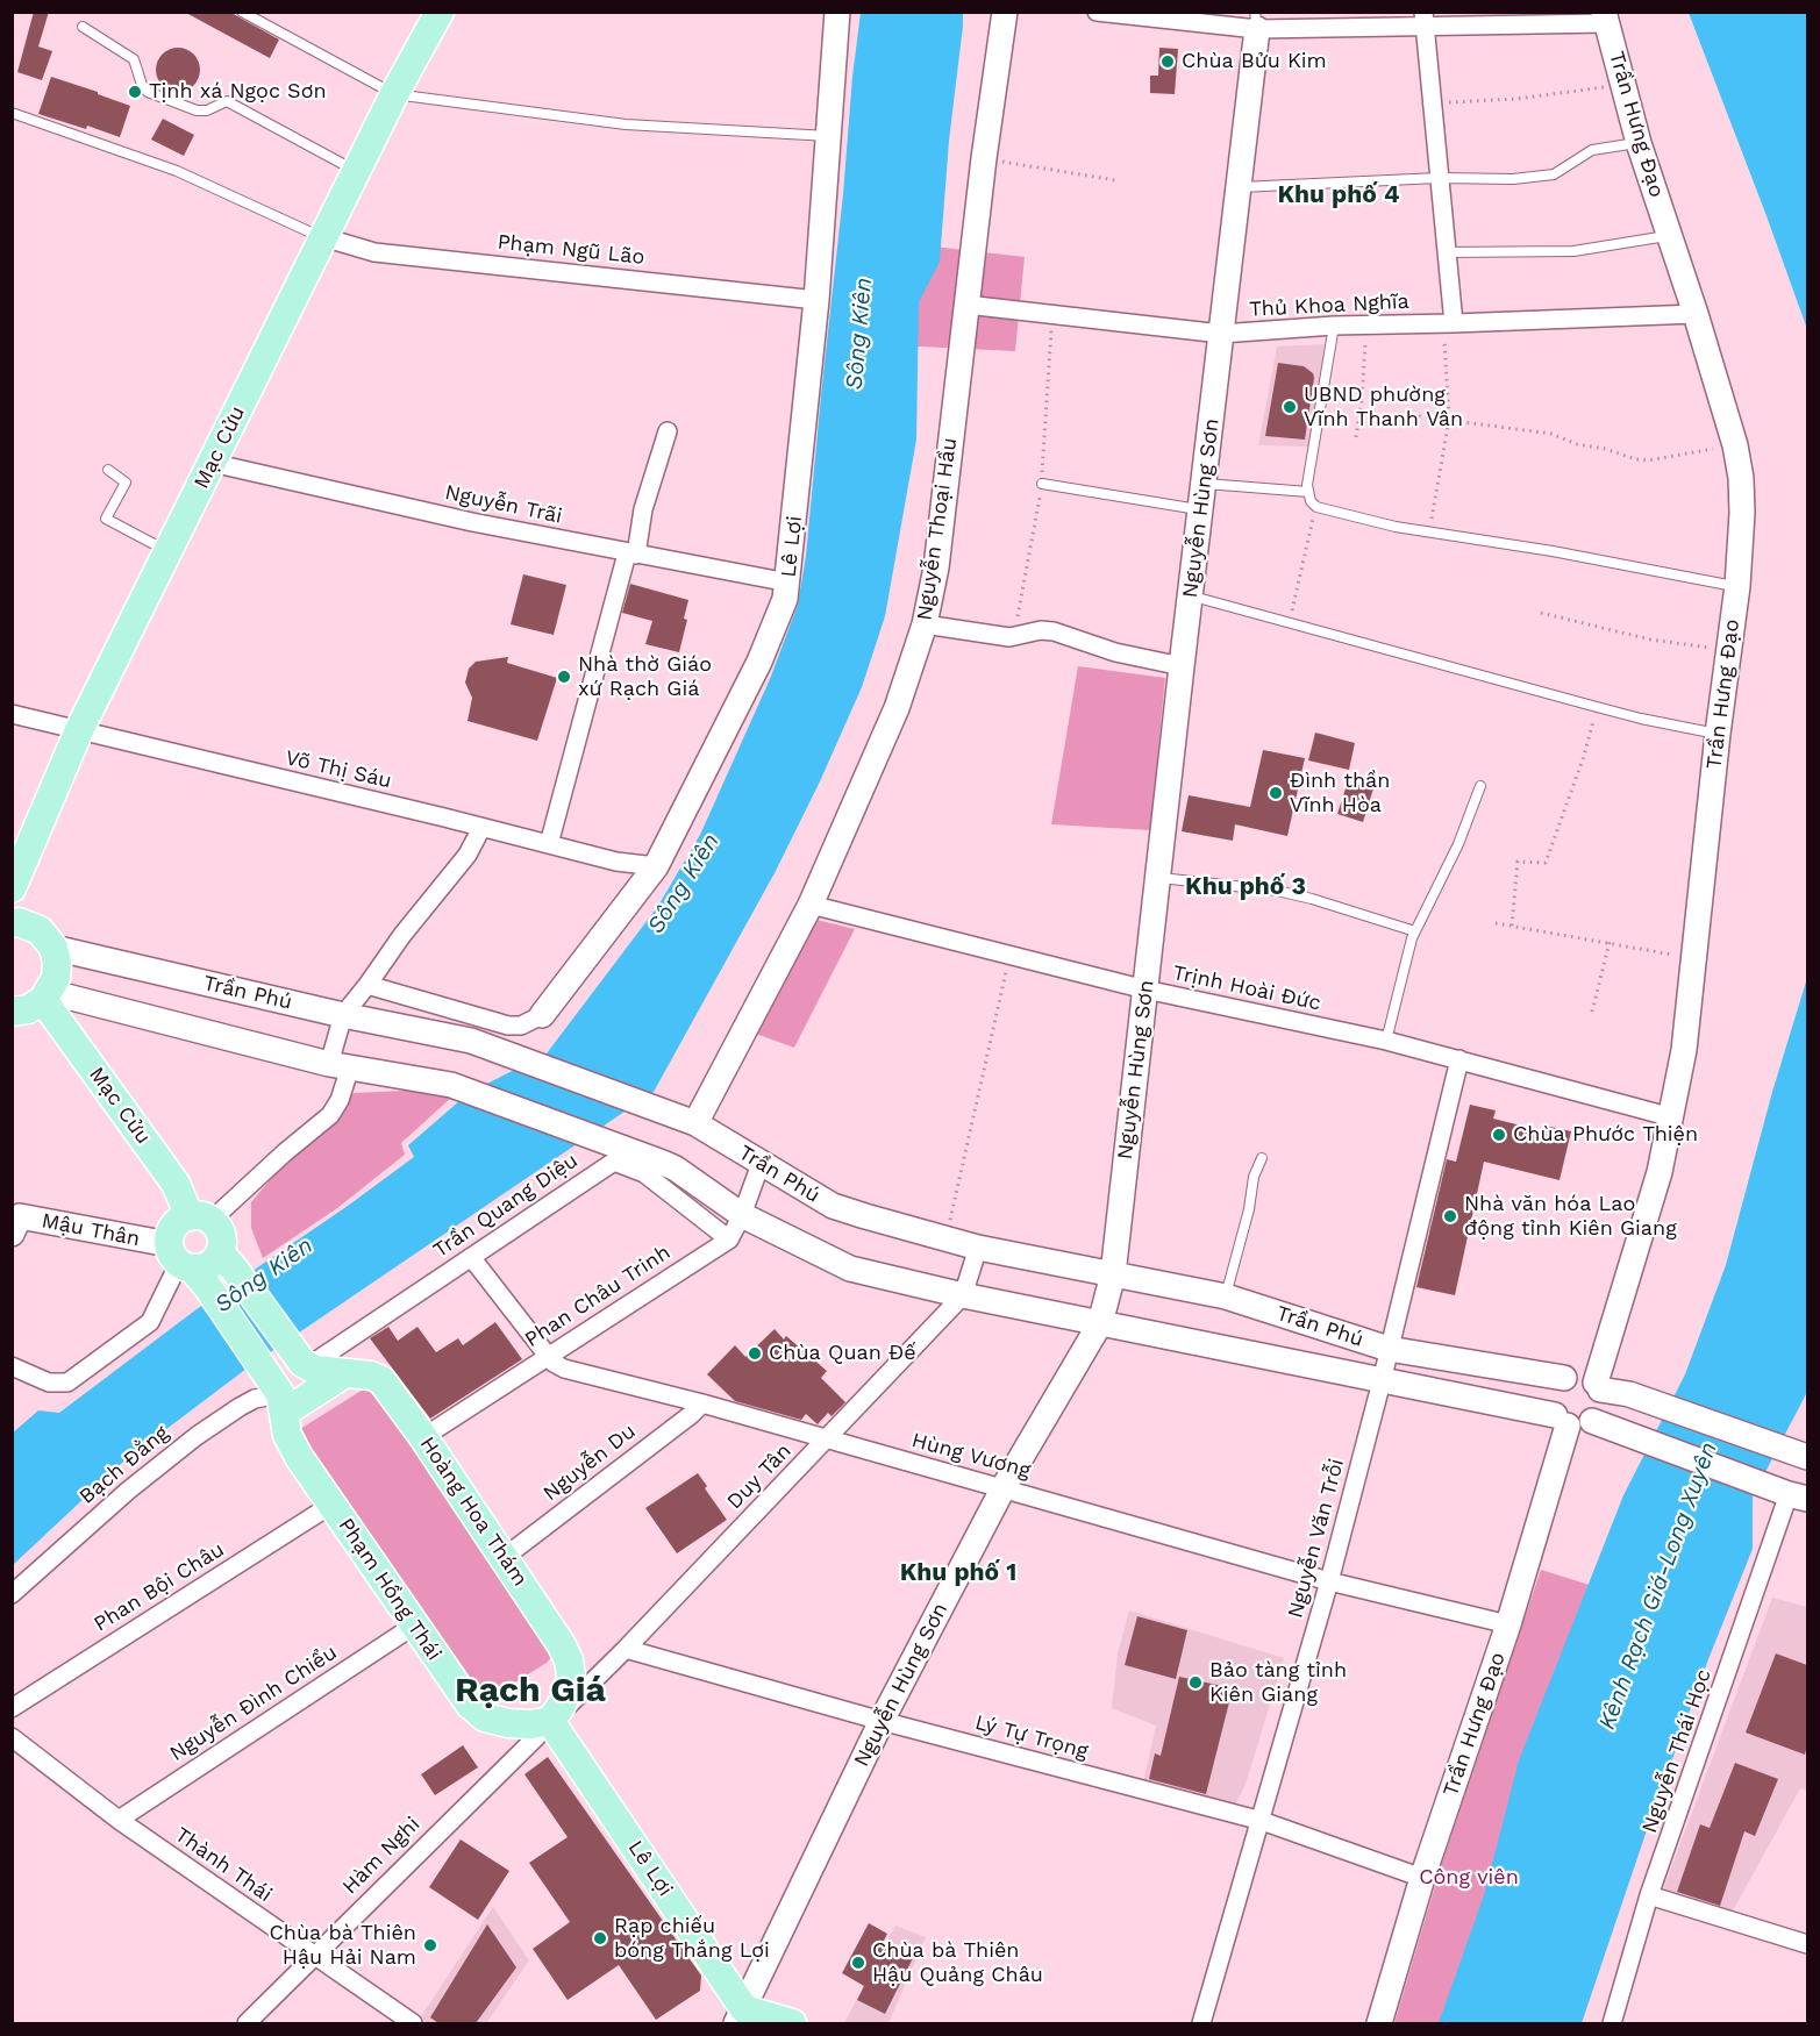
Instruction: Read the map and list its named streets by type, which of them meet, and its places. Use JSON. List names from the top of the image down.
{
  "streets": {
    "main road": [
      "Mạc Cửu",
      "Lê Lợi",
      "Trần Phú",
      "Hoàng Hoa Thám",
      "Phạm Hồng Thái"
    ],
    "street": [
      "Trần Hưng Đạo",
      "Phạm Ngũ Lão",
      "Thủ Khoa Nghĩa",
      "Nguyễn Trãi",
      "Nguyễn Hùng Sơn",
      "Nguyễn Thoại Hầu",
      "Võ Thị Sáu",
      "Trịnh Hoài Đức",
      "Trần Quang Diệu",
      "Mậu Thân",
      "Phan Châu Trinh",
      "Hùng Vương",
      "Nguyễn Du",
      "Bạch Đằng",
      "Duy Tân",
      "Nguyễn Văn Trỗi",
      "Phan Bội Châu",
      "Nguyễn Đình Chiểu",
      "Lý Tự Trọng",
      "Nguyễn Thái Học",
      "Hàm Nghi",
      "Thành Thái"
    ]
  },
  "crossings": [
    ["Trần Hưng Đạo", "Thủ Khoa Nghĩa"],
    ["Trần Hưng Đạo", "Trịnh Hoài Đức"],
    ["Trần Hưng Đạo", "Trần Phú"],
    ["Trần Hưng Đạo", "Hùng Vương"],
    ["Trần Hưng Đạo", "Lý Tự Trọng"],
    ["Phạm Ngũ Lão", "Mạc Cửu"],
    ["Phạm Ngũ Lão", "Lê Lợi"],
    ["Thủ Khoa Nghĩa", "Nguyễn Hùng Sơn"],
    ["Thủ Khoa Nghĩa", "Nguyễn Thoại Hầu"],
    ["Mạc Cửu", "Nguyễn Trãi"],
    ["Mạc Cửu", "Võ Thị Sáu"],
    ["Mạc Cửu", "Trần Phú"],
    ["Mạc Cửu", "Trần Quang Diệu"],
    ["Mạc Cửu", "Hoàng Hoa Thám"],
    ["Nguyễn Trãi", "Lê Lợi"],
    ["Nguyễn Hùng Sơn", "Lê Lợi"],
    ["Nguyễn Hùng Sơn", "Trịnh Hoài Đức"],
    ["Nguyễn Hùng Sơn", "Trần Phú"],
    ["Nguyễn Hùng Sơn", "Hùng Vương"],
    ["Nguyễn Hùng Sơn", "Lý Tự Trọng"],
    ["Nguyễn Thoại Hầu", "Trịnh Hoài Đức"],
    ["Nguyễn Thoại Hầu", "Trần Phú"],
    ["Lê Lợi", "Võ Thị Sáu"],
    ["Lê Lợi", "Duy Tân"],
    ["Lê Lợi", "Hoàng Hoa Thám"],
    ["Lê Lợi", "Phạm Hồng Thái"],
    ["Lê Lợi", "Hàm Nghi"],
    ["Trịnh Hoài Đức", "Nguyễn Văn Trỗi"],
    ["Trần Phú", "Phan Châu Trinh"],
    ["Trần Phú", "Duy Tân"],
    ["Trần Phú", "Nguyễn Văn Trỗi"],
    ["Trần Quang Diệu", "Phan Châu Trinh"],
    ["Trần Quang Diệu", "Hùng Vương"],
    ["Trần Quang Diệu", "Hoàng Hoa Thám"],
    ["Mậu Thân", "Phạm Hồng Thái"],
    ["Phan Châu Trinh", "Hùng Vương"],
    ["Phan Châu Trinh", "Hoàng Hoa Thám"],
    ["Hùng Vương", "Nguyễn Du"],
    ["Hùng Vương", "Duy Tân"],
    ["Hùng Vương", "Nguyễn Văn Trỗi"],
    ["Nguyễn Du", "Hoàng Hoa Thám"],
    ["Bạch Đằng", "Phạm Hồng Thái"],
    ["Duy Tân", "Hoàng Hoa Thám"],
    ["Duy Tân", "Phạm Hồng Thái"],
    ["Duy Tân", "Lý Tự Trọng"],
    ["Duy Tân", "Hàm Nghi"],
    ["Hoàng Hoa Thám", "Phạm Hồng Thái"],
    ["Hoàng Hoa Thám", "Hàm Nghi"],
    ["Nguyễn Văn Trỗi", "Lý Tự Trọng"],
    ["Phan Bội Châu", "Phạm Hồng Thái"],
    ["Phạm Hồng Thái", "Nguyễn Đình Chiểu"],
    ["Phạm Hồng Thái", "Hàm Nghi"],
    ["Nguyễn Đình Chiểu", "Thành Thái"],
    ["Hàm Nghi", "Thành Thái"]
  ],
  "districts": [
    "Khu phố 4",
    "Khu phố 3",
    "Khu phố 1",
    "Rạch Giá"
  ],
  "water": ["Sông Kiên", "Kênh Rạch Giá-Long Xuyên"],
  "parks": ["Công viên"],
  "places": [
    "Chùa Bửu Kim",
    "Tịnh xá Ngọc Sơn",
    "UBND phường Vĩnh Thanh Vân",
    "Nhà thờ Giáo xứ Rạch Giá",
    "Đình thần Vĩnh Hòa",
    "Chùa Phước Thiện",
    "Nhà văn hóa Lao động tỉnh Kiên Giang",
    "Chùa Quan Đế",
    "Bảo tàng tỉnh Kiên Giang",
    "Rạp chiếu bóng Thắng Lợi",
    "Chùa bà Thiên Hậu Hải Nam",
    "Chùa bà Thiên Hậu Quảng Châu"
  ]
}
